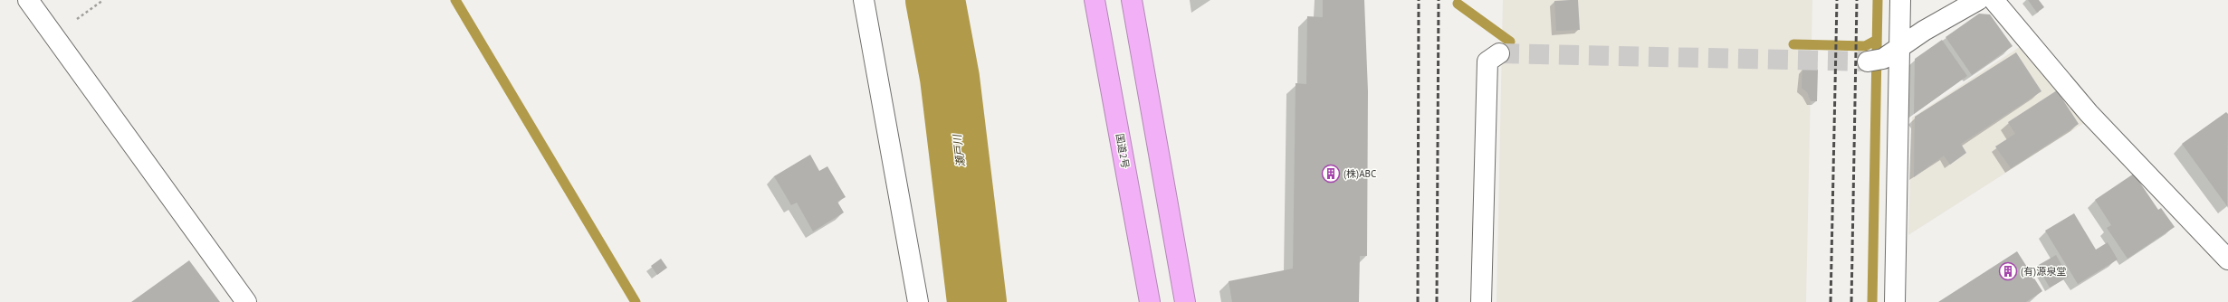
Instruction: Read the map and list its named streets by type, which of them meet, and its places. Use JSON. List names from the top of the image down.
{
  "streets": {
    "highway": ["国道2号"]
  },
  "water": ["瀬戸川"],
  "places": {
    "building": ["(株)ABC", "(有)源泉堂"]
  }
}
